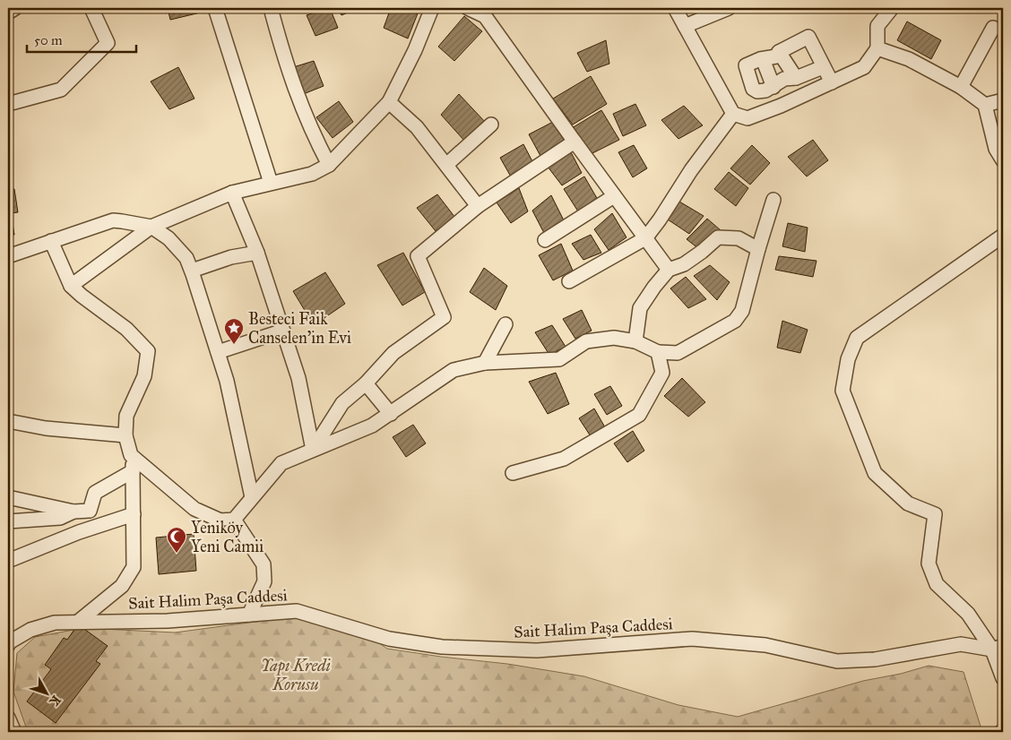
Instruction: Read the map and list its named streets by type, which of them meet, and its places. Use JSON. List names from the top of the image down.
{
  "streets": {
    "street": ["Sait Halim Paşa Caddesi"]
  },
  "parks": ["Yapı Kredi Korusu"],
  "places": {
    "place": ["Besteci Faik Canselen'in Evi"],
    "mosque": ["Yeniköy Yeni Camii"]
  },
  "scale_bar": "50 m",
  "north": "bottom right"
}
